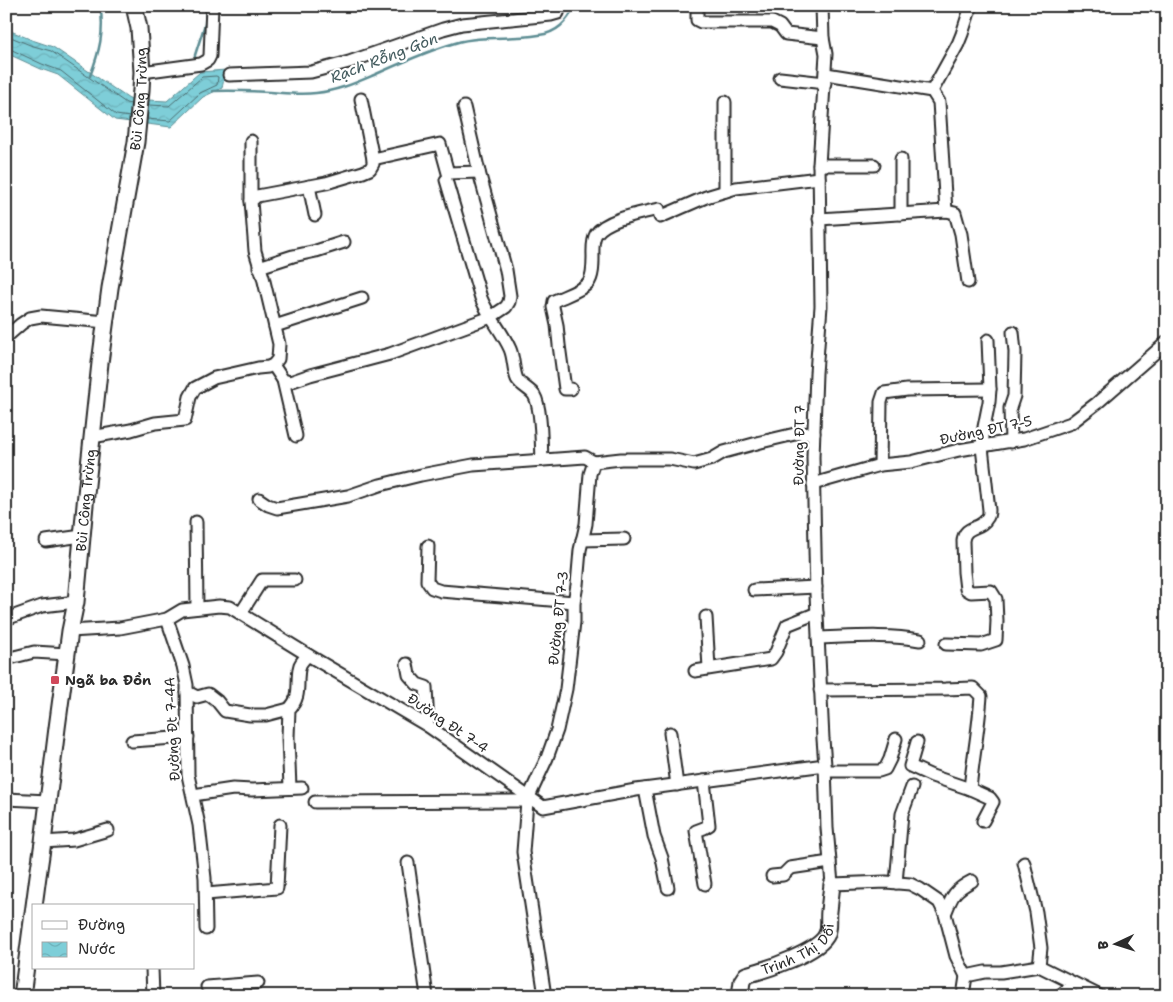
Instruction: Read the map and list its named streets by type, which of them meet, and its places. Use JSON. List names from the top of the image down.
{
  "streets": {
    "street": [
      "Bùi Công Trừng",
      "Đường ĐT 7-5",
      "Đường ĐT 7",
      "Đường ĐT 7-3",
      "Đường Đt 7-4",
      "Đường Đt 7-4A",
      "Trịnh Thị Dối"
    ]
  },
  "crossings": [
    ["Bùi Công Trừng", "Đường Đt 7-4"],
    ["Đường ĐT 7-5", "Đường ĐT 7"],
    ["Đường ĐT 7", "Đường Đt 7-4"],
    ["Đường ĐT 7", "Trịnh Thị Dối"],
    ["Đường ĐT 7-3", "Đường Đt 7-4"],
    ["Đường Đt 7-4", "Đường Đt 7-4A"]
  ],
  "water": ["Rạch Rỗng Gòn"],
  "places": {
    "transit": ["Ngã ba Đồn"]
  },
  "legend": ["Đường", "Nước"],
  "north": "left"
}
